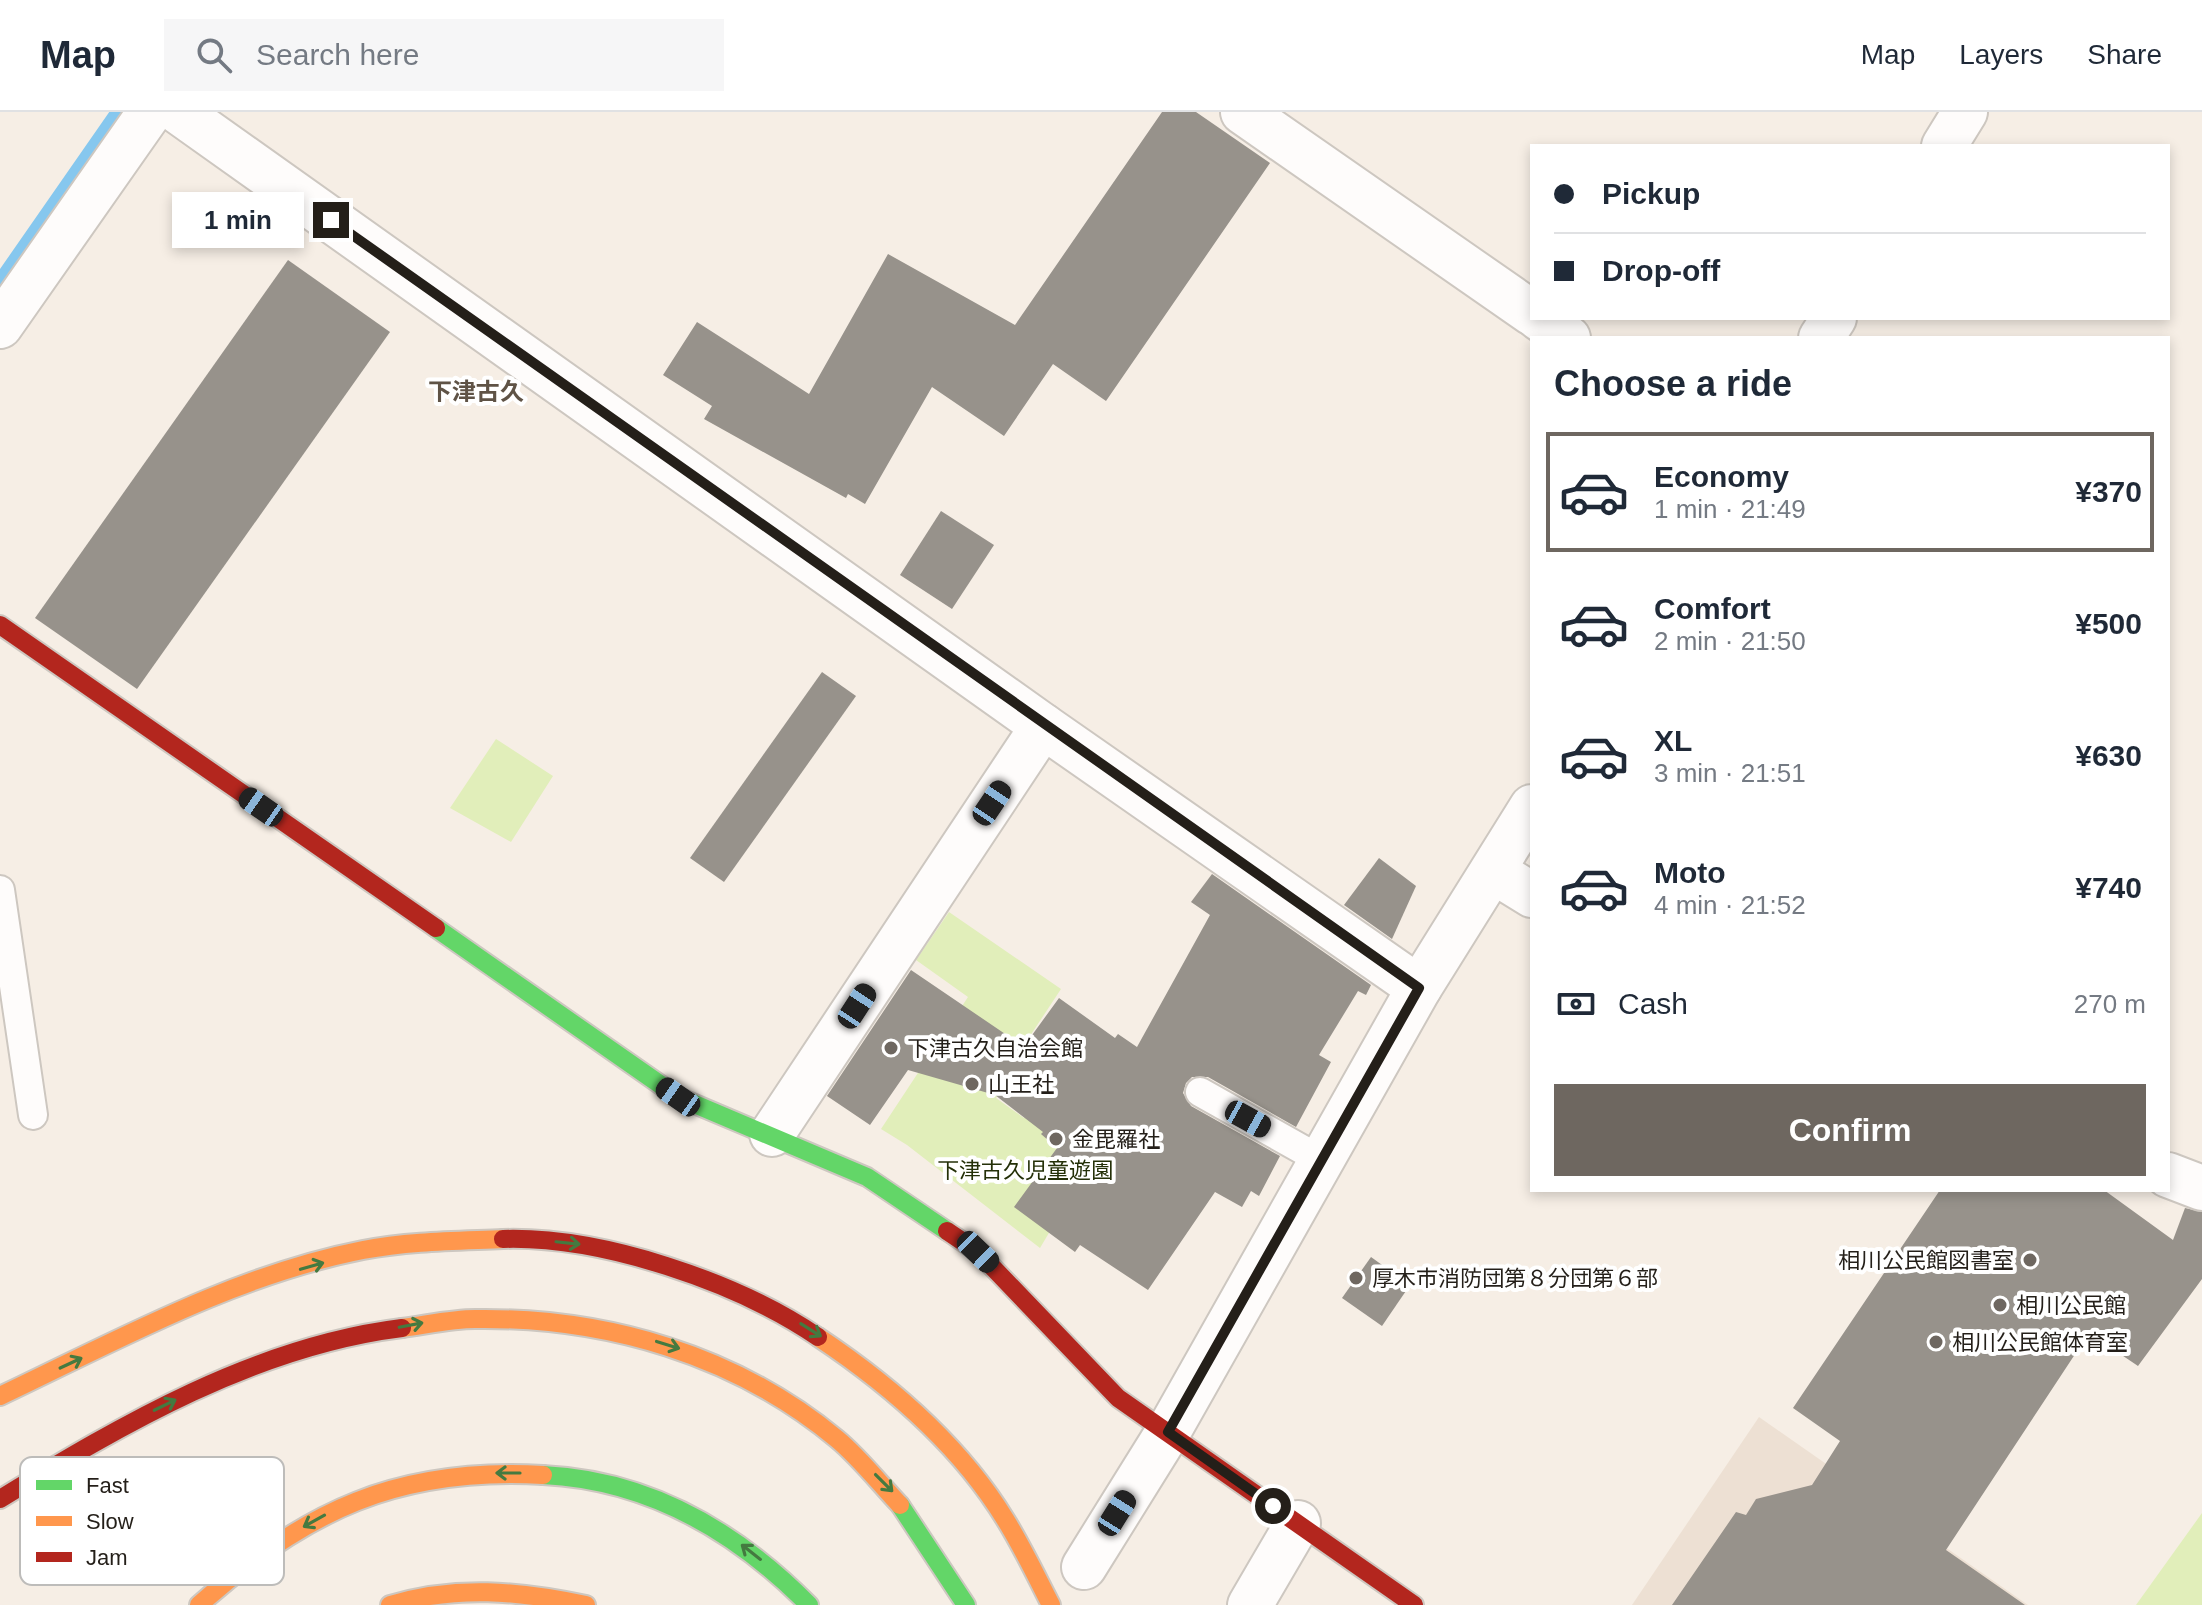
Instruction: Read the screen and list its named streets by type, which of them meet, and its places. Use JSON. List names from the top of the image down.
{
  "districts": ["下津古久"],
  "parks": ["下津古久児童遊園"],
  "places": [
    "下津古久自治会館",
    "山王社",
    "金毘羅社",
    "相川公民館図書室",
    "厚木市消防団第８分団第６部",
    "相川公民館",
    "相川公民館体育室"
  ],
  "legend": ["Fast", "Slow", "Jam"],
  "page": {
    "header": "Map",
    "search": "Search here",
    "nav": ["Map", "Layers", "Share"],
    "banner": ["Pickup", "Drop-off"],
    "bubble": "1 min",
    "heading": "Choose a ride",
    "list": [
      {
        "name": "Economy",
        "note": "1 min · 21:49",
        "value": "¥370"
      },
      {
        "name": "Comfort",
        "note": "2 min · 21:50",
        "value": "¥500"
      },
      {
        "name": "XL",
        "note": "3 min · 21:51",
        "value": "¥630"
      },
      {
        "name": "Moto",
        "note": "4 min · 21:52",
        "value": "¥740"
      }
    ],
    "pay": ["Cash", "270 m"],
    "buttons": "Confirm"
  }
}
